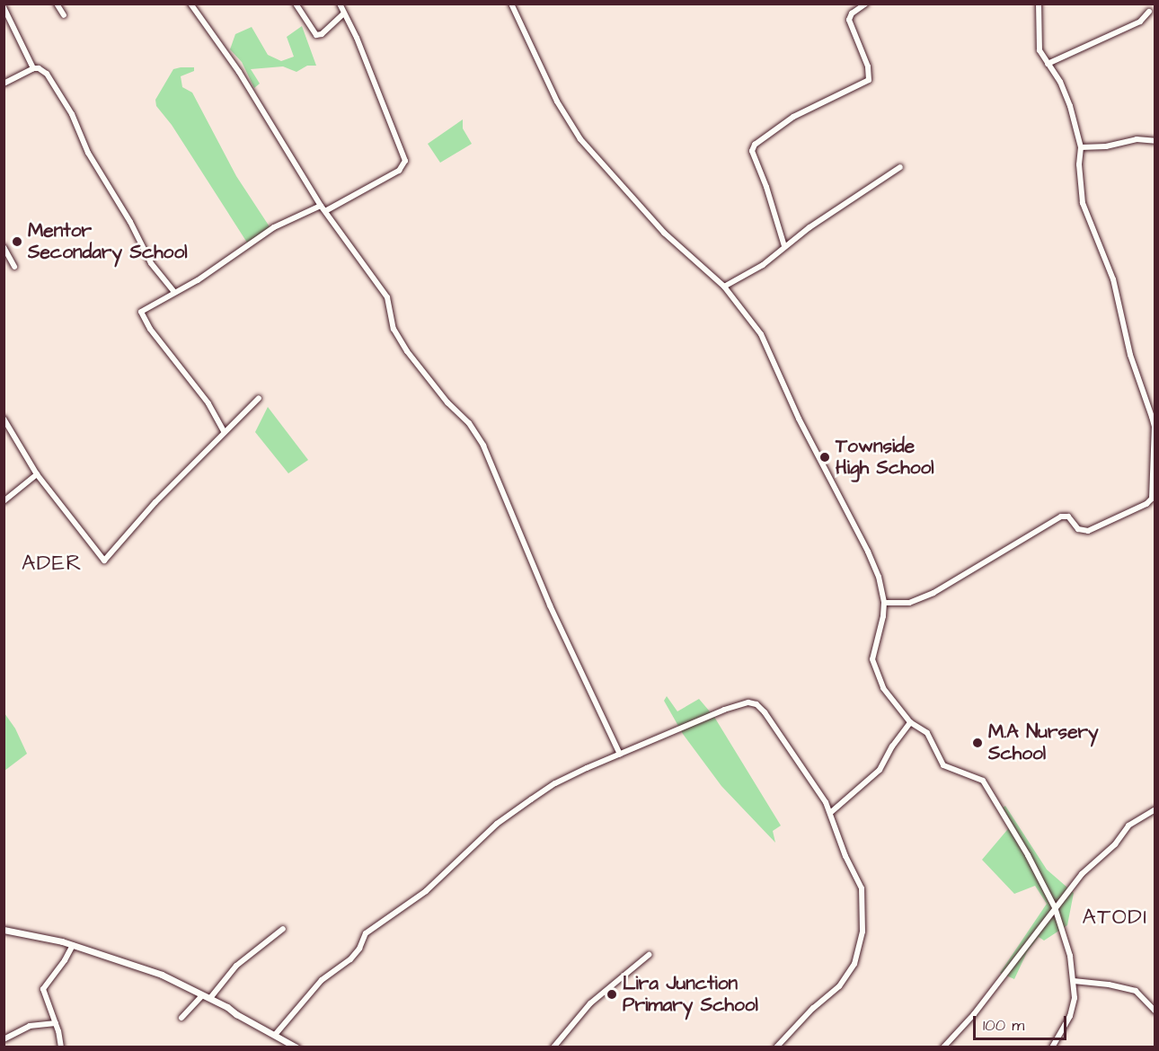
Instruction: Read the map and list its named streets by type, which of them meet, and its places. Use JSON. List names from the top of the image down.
{
  "districts": ["ADER", "ATODI"],
  "places": [
    "Mentor Secondary School",
    "Townside High School",
    "M.A Nursery School",
    "Lira Junction Primary School"
  ],
  "scale_bar": "100 m"
}
